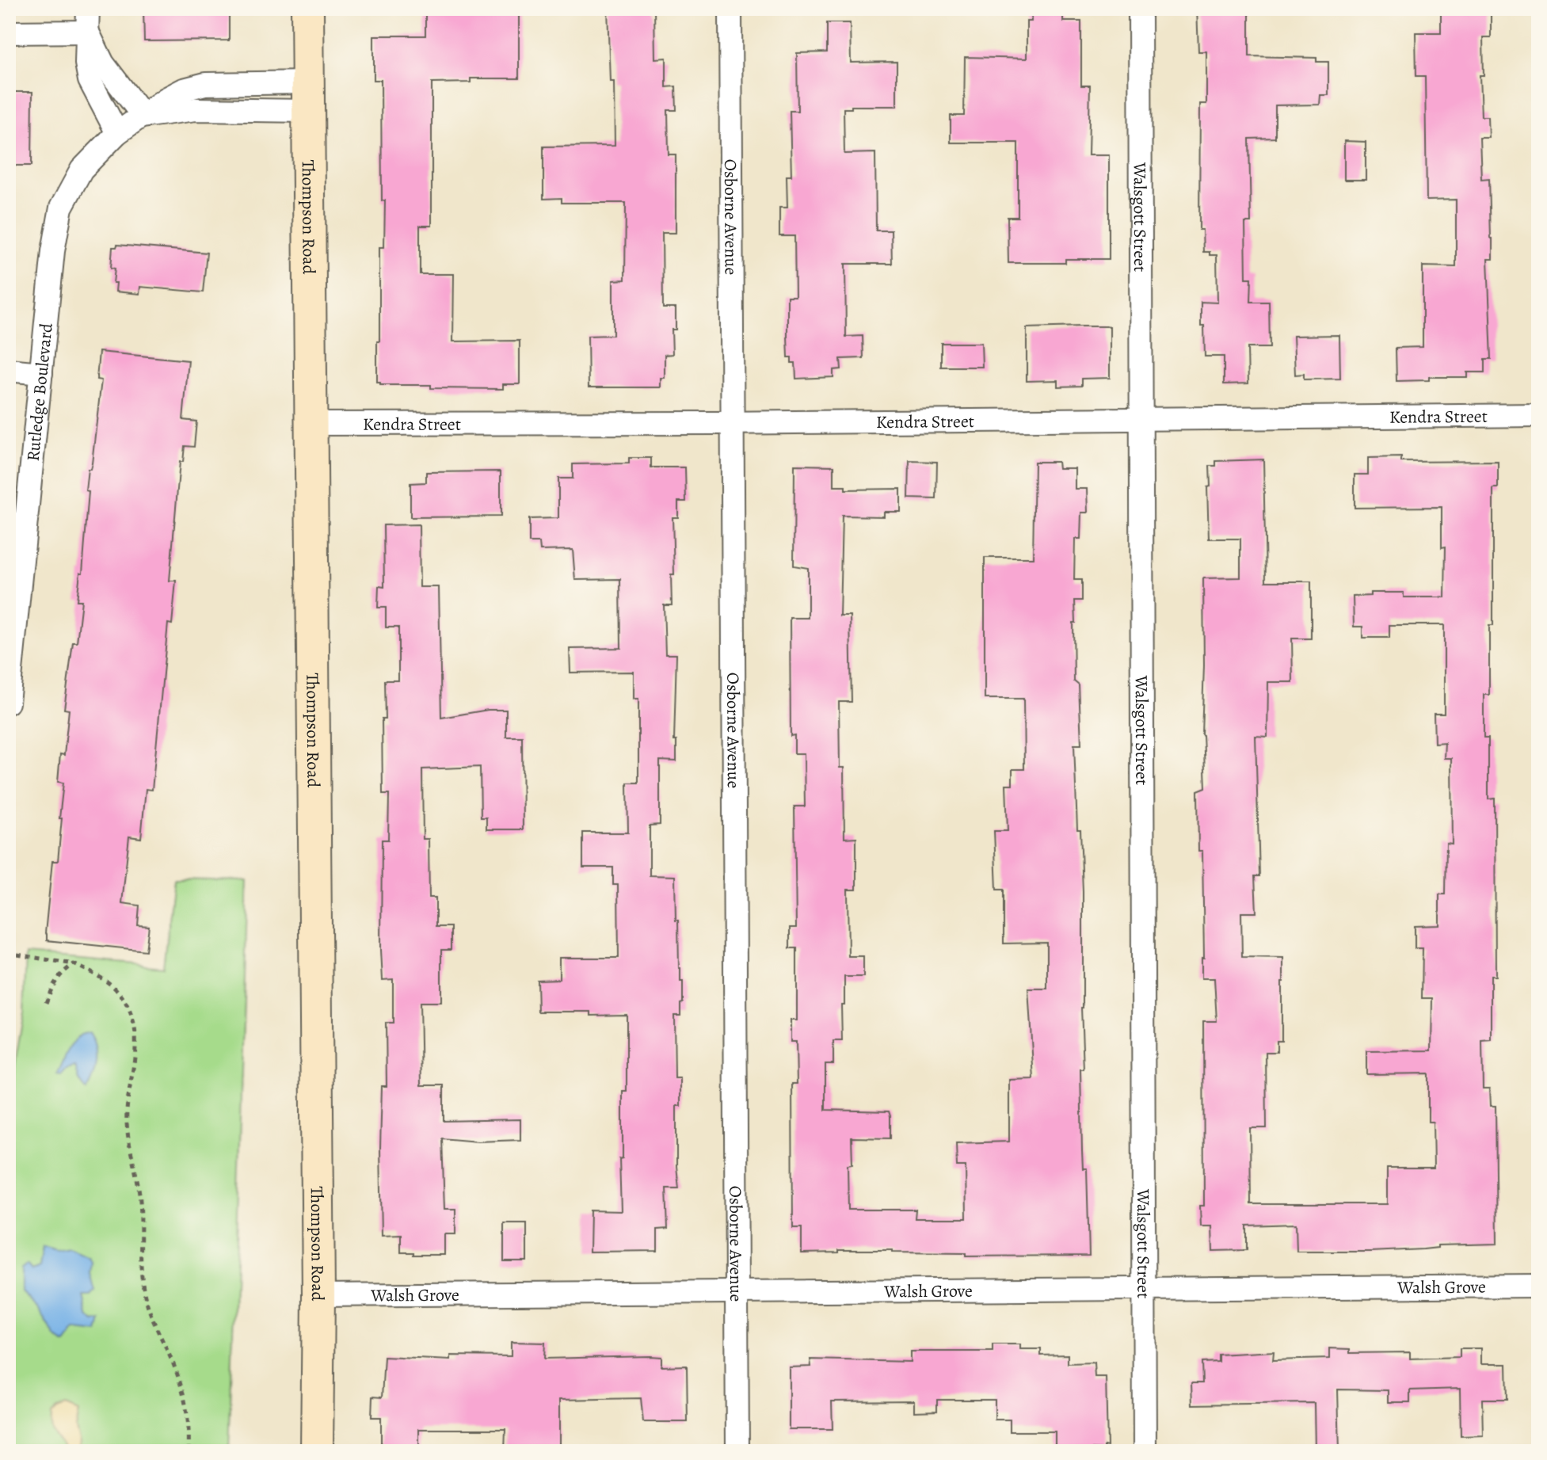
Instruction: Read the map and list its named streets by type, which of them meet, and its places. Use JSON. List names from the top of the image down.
{
  "streets": {
    "main road": ["Thompson Road"],
    "street": [
      "Osborne Avenue",
      "Walsgott Street",
      "Rutledge Boulevard",
      "Kendra Street",
      "Walsh Grove"
    ]
  },
  "crossings": [
    ["Thompson Road", "Rutledge Boulevard"],
    ["Thompson Road", "Kendra Street"],
    ["Thompson Road", "Walsh Grove"],
    ["Osborne Avenue", "Kendra Street"],
    ["Osborne Avenue", "Walsh Grove"],
    ["Walsgott Street", "Kendra Street"],
    ["Walsgott Street", "Walsh Grove"]
  ]
}
